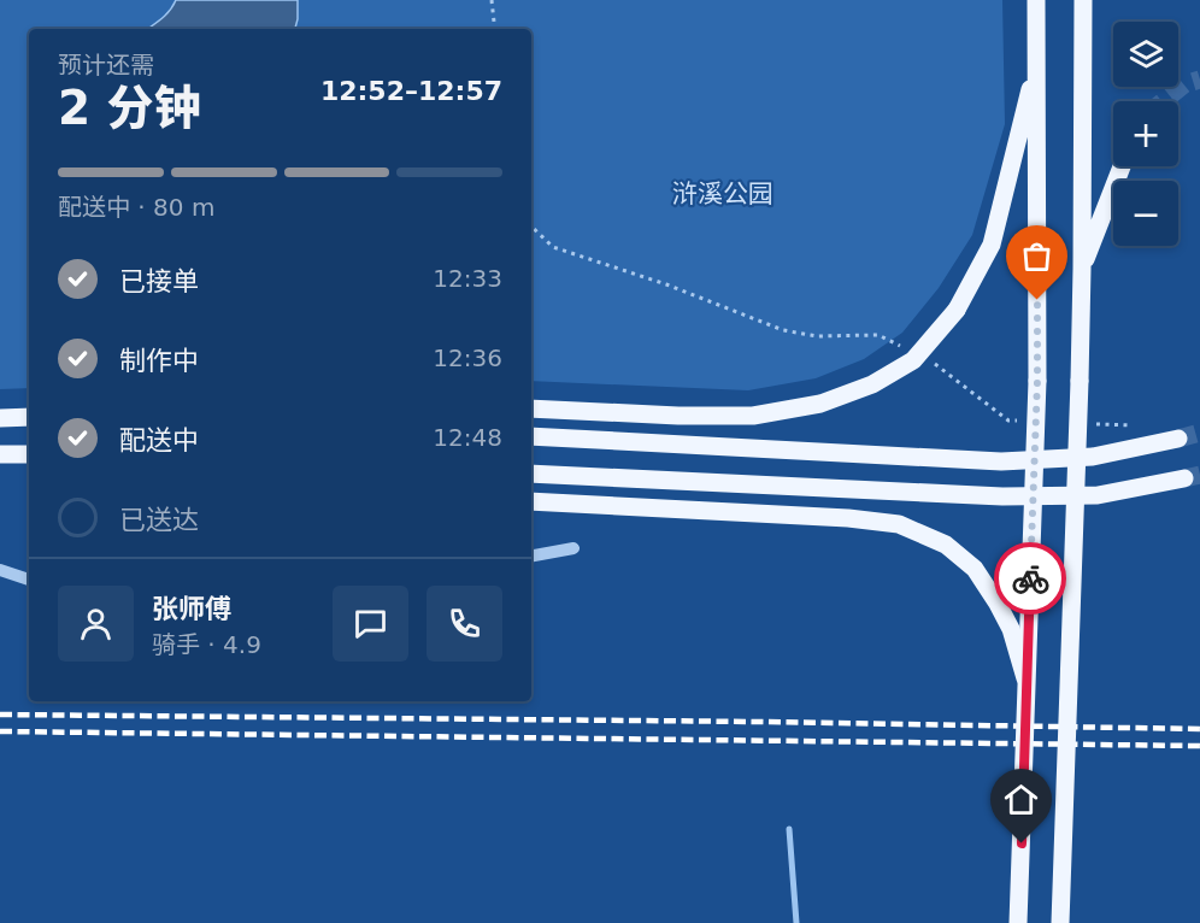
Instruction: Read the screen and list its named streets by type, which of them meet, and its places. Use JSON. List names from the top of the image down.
{
  "parks": ["浒溪公园"],
  "page": {
    "map_buttons": ["+", "−"],
    "heading": ["2 分钟", "预计还需", "12:52–12:57"],
    "panel": ["张师傅", "骑手 · 4.9"],
    "bar": "配送中 · 80 m",
    "list": [
      ["已接单", "12:33"],
      ["制作中", "12:36"],
      ["配送中", "12:48"],
      "已送达"
    ]
  }
}
